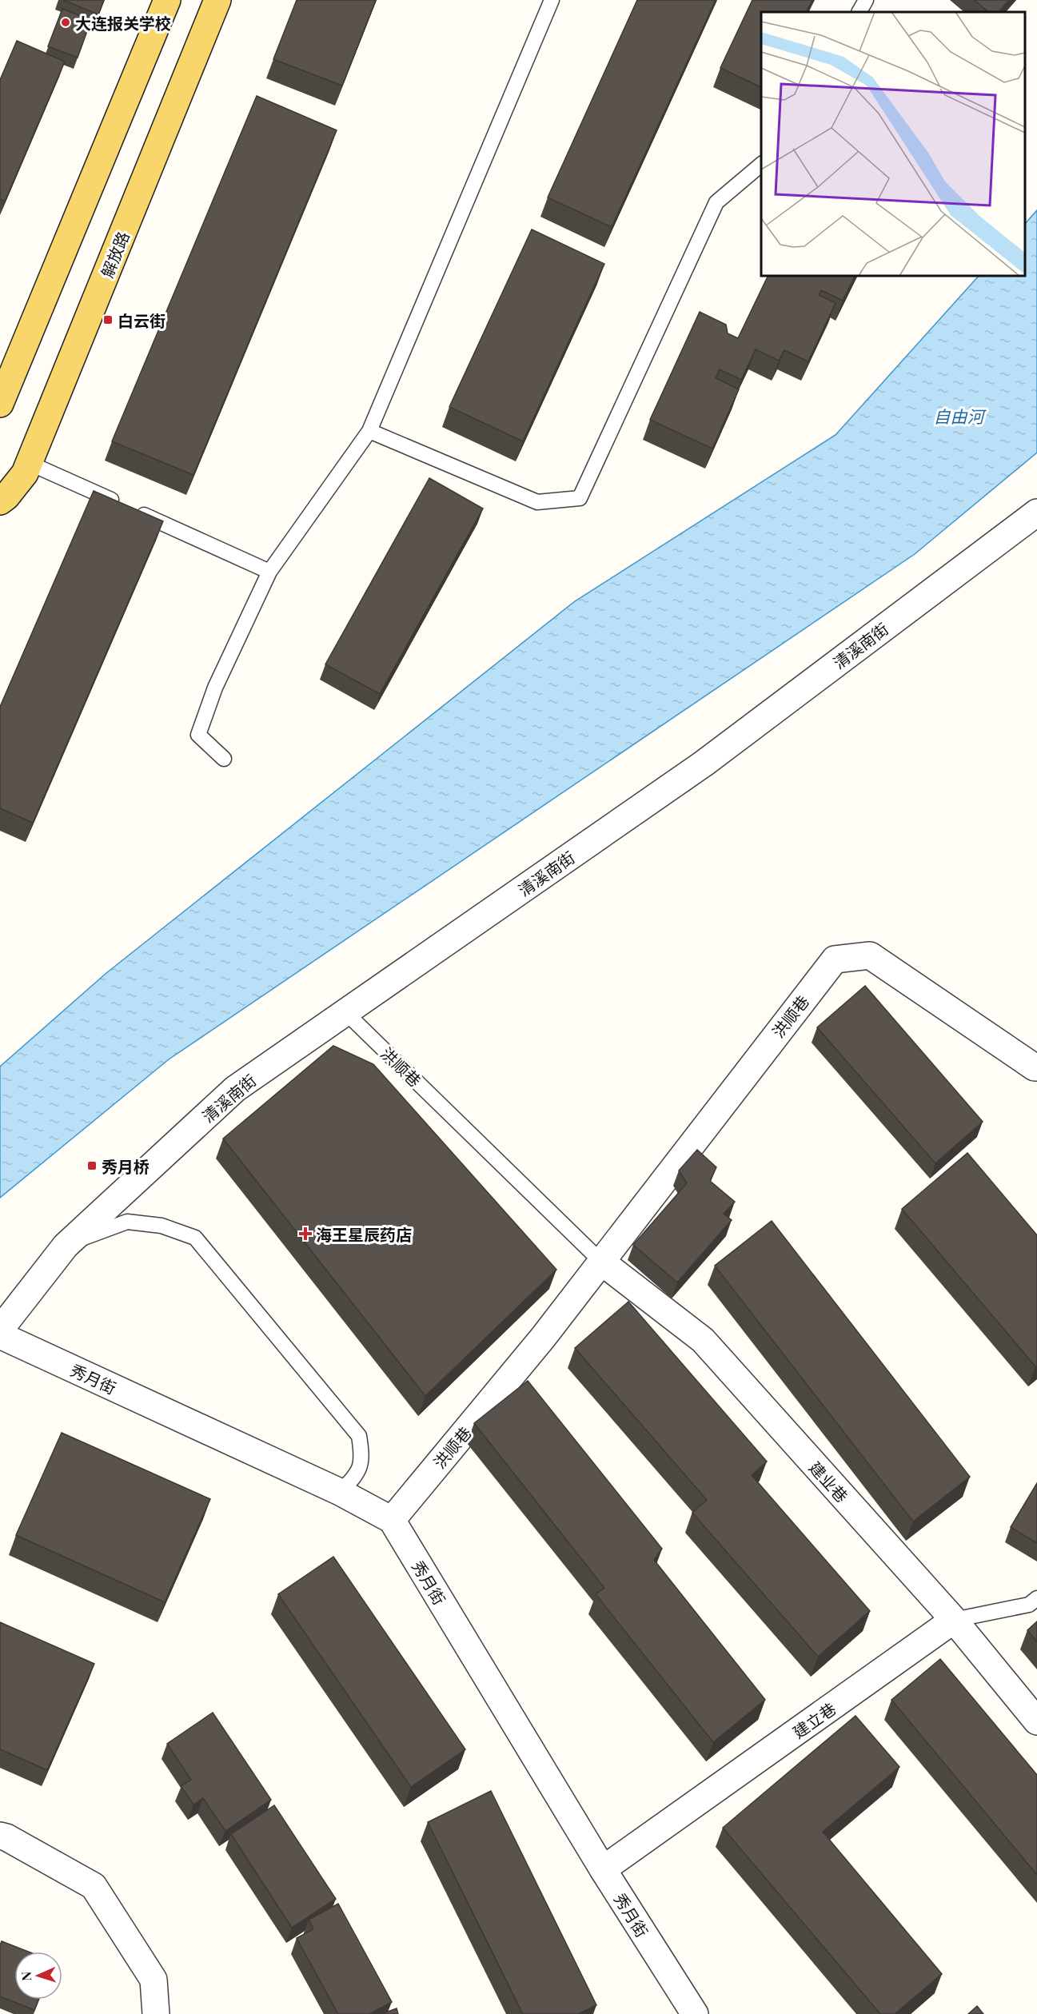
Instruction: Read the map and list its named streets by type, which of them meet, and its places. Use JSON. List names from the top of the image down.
{
  "streets": {
    "main road": ["解放路"],
    "street": [
      "清溪南街",
      "洪顺巷",
      "秀月街",
      "建业巷",
      "建立巷"
    ]
  },
  "crossings": [
    ["清溪南街", "洪顺巷"],
    ["洪顺巷", "秀月街"],
    ["洪顺巷", "建业巷"],
    ["秀月街", "建立巷"],
    ["建业巷", "建立巷"]
  ],
  "water": ["自由河"],
  "places": {
    "other": ["大连报关学校"],
    "transit": ["白云街", "秀月桥"],
    "health": ["海王星辰药店"]
  },
  "north": "left"
}
